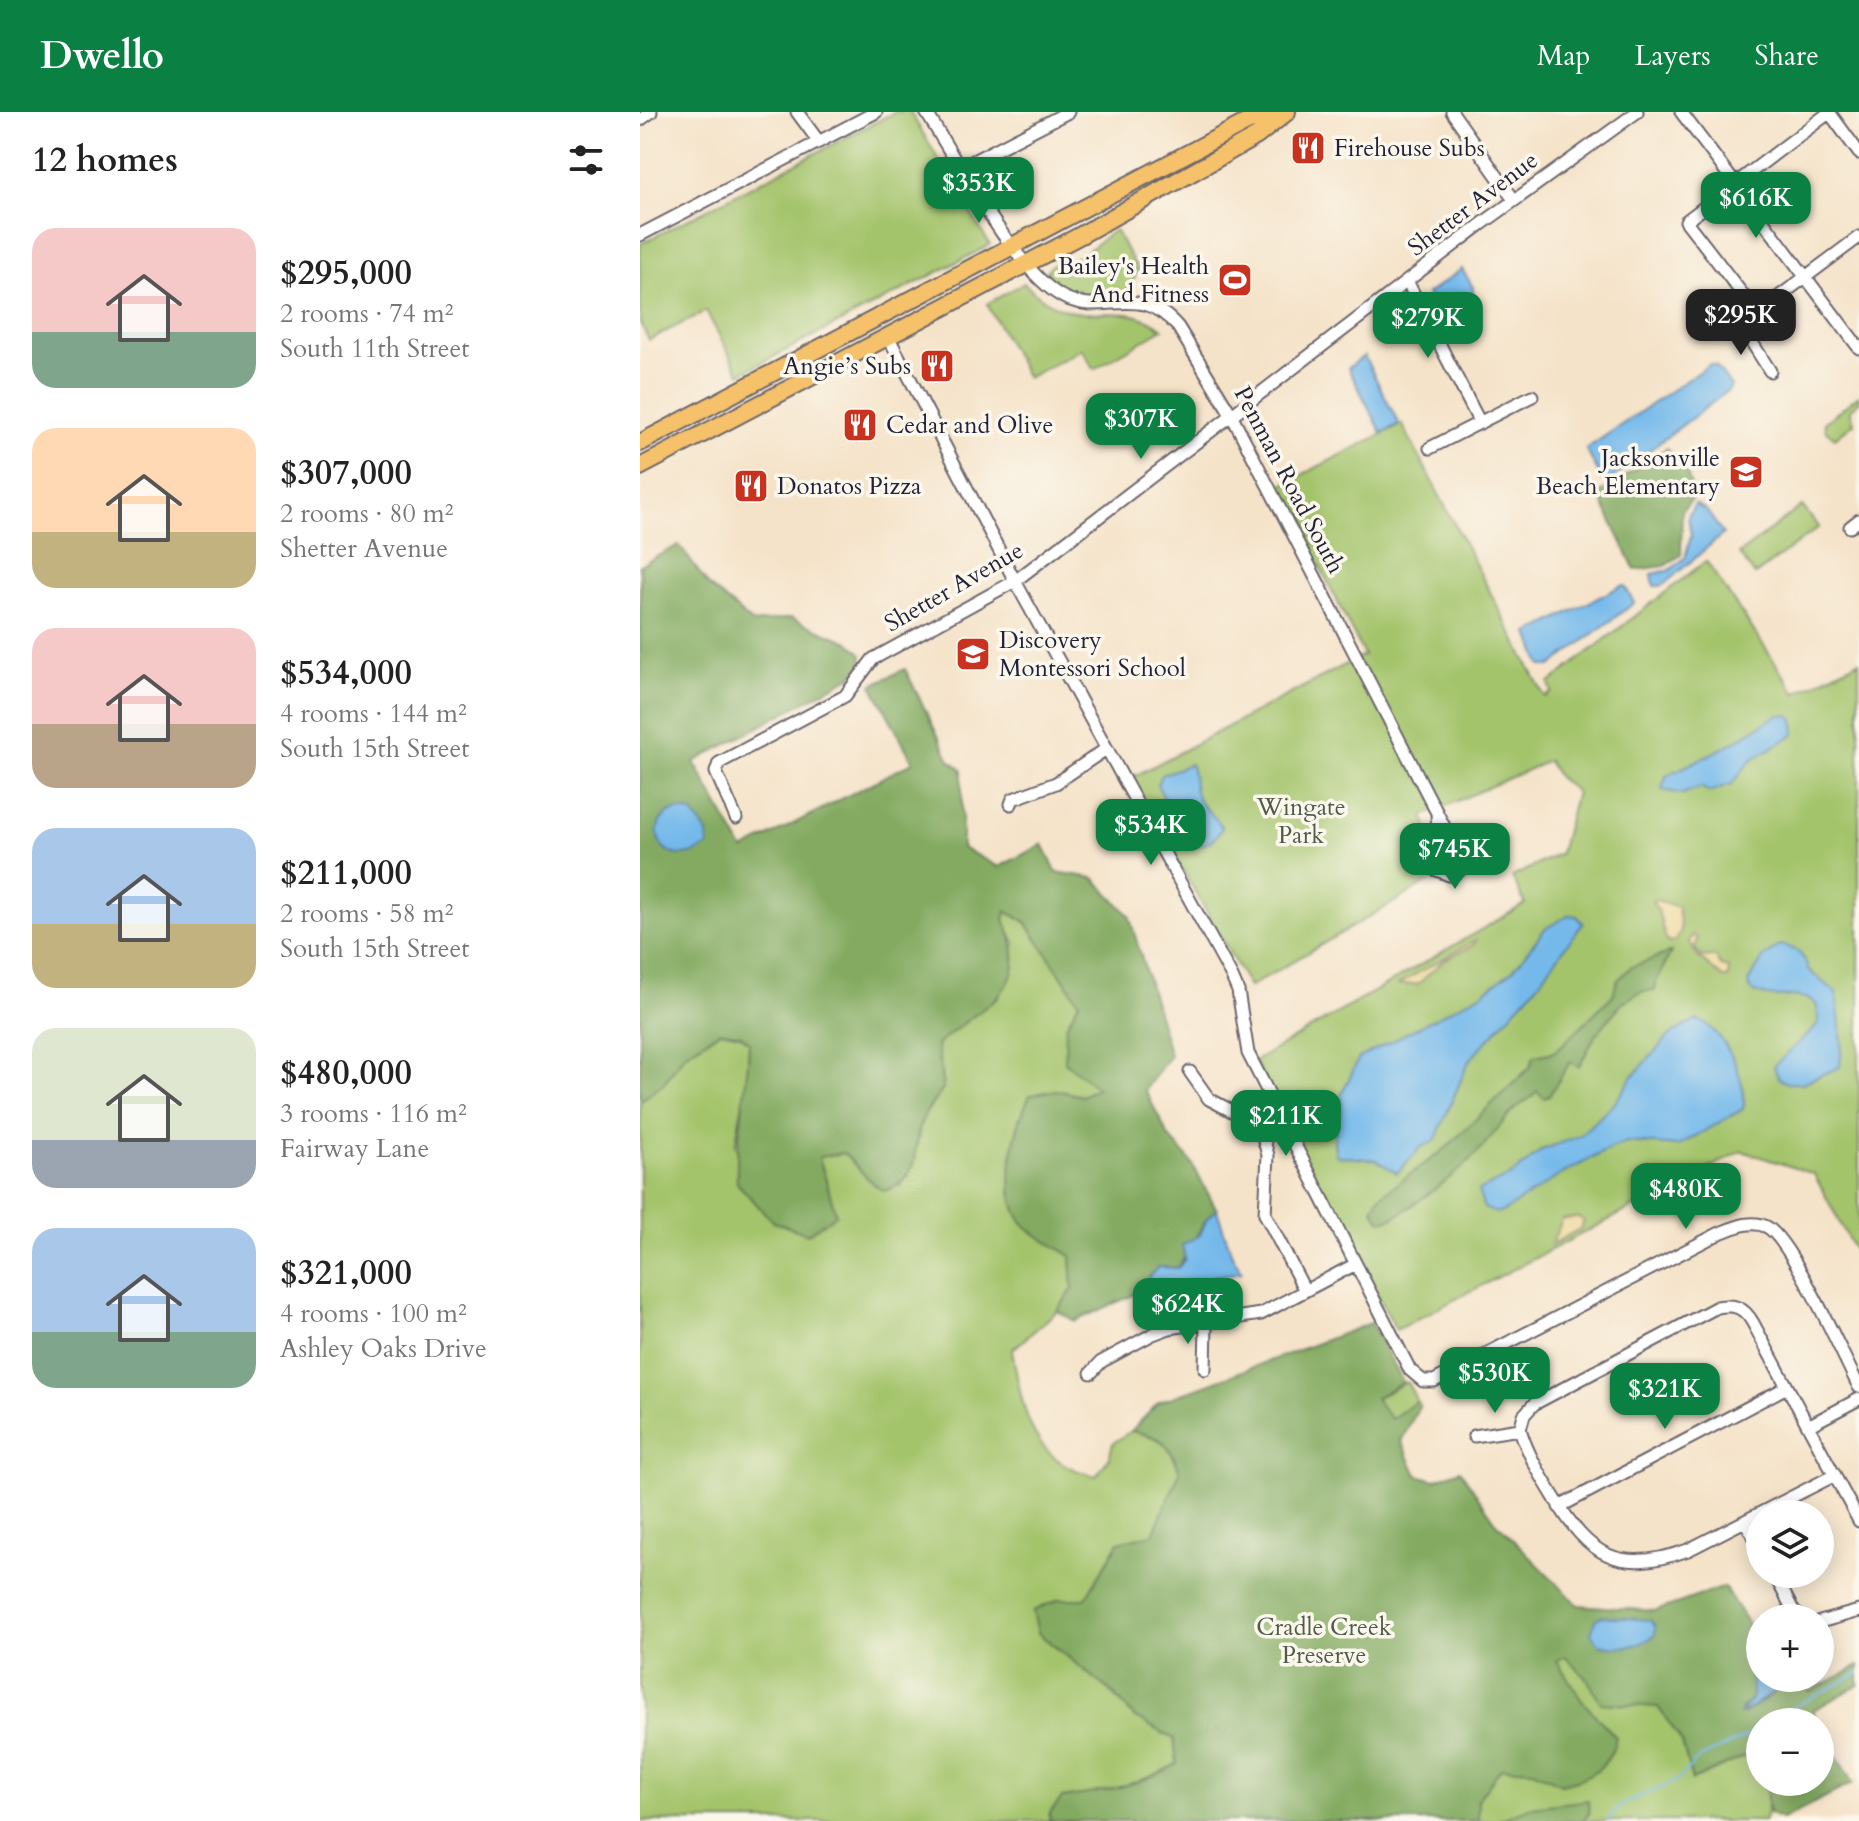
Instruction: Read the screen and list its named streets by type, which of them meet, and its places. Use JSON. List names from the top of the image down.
{
  "streets": {
    "street": ["Shetter Avenue", "Penman Road South"]
  },
  "crossings": [
    ["Shetter Avenue", "Penman Road South"]
  ],
  "parks": ["Wingate Park", "Cradle Creek Preserve"],
  "places": {
    "restaurant": [
      "Firehouse Subs",
      "Angie’s Subs",
      "Cedar and Olive",
      "Donatos Pizza"
    ],
    "sports": ["Bailey's Health And Fitness"],
    "school or university": ["Jacksonville Beach Elementary", "Discovery Montessori School"]
  },
  "page": {
    "header": "Dwello",
    "nav": ["Map", "Layers", "Share"],
    "heading": "12 homes",
    "price": [
      "$353K",
      "$616K",
      "$295K",
      "$279K",
      "$307K",
      "$534K",
      "$745K",
      "$211K",
      "$480K",
      "$624K",
      "$530K",
      "$321K"
    ],
    "list": [
      {
        "name": "$295,000",
        "note": "2 rooms · 74 m² · South 11th Street"
      },
      {
        "name": "$307,000",
        "note": "2 rooms · 80 m² · Shetter Avenue"
      },
      {
        "name": "$534,000",
        "note": "4 rooms · 144 m² · South 15th Street"
      },
      {
        "name": "$211,000",
        "note": "2 rooms · 58 m² · South 15th Street"
      },
      {
        "name": "$480,000",
        "note": "3 rooms · 116 m² · Fairway Lane"
      },
      {
        "name": "$321,000",
        "note": "4 rooms · 100 m² · Ashley Oaks Drive"
      }
    ],
    "map_buttons": ["+", "−"]
  }
}
